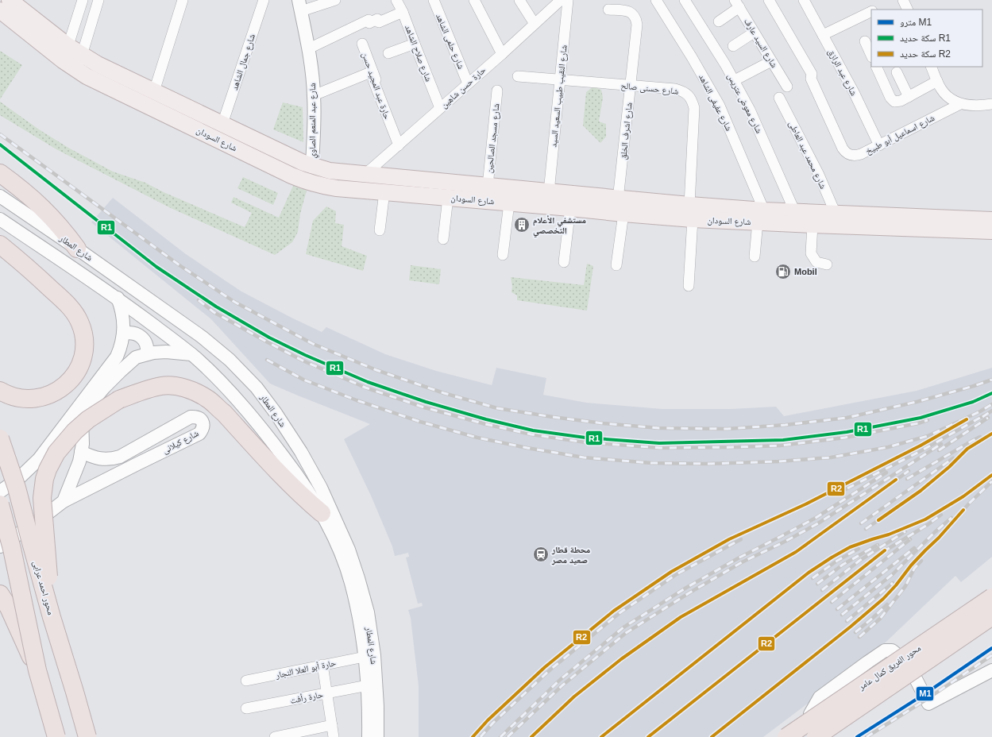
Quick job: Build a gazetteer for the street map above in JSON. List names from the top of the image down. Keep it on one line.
{"streets":{"highway":["محور احمد عرابى","محور الفريق كمال عامر"],"main road":["شارع السودان"],"street":["شارع حلمى الشاهد","شارع السيد عارف","شارع صلاح الشاهد","شارع جمال الشاهد","شارع عبد الرازق","حارة عبد المجيد حسن","حارة حسن شاهين","شارع حسنى صالح","شارع النقيب طبيب السعيد السيد","شارع عفيفى الشاهد","شارع معوض عتريس","شارع عبد المنعم الصاوي","شارع اشرف الخلق","شارع اسماعيل أبو طبيخ","شارع مسجد الصالحين","شارع محمد عبد العاطى","شارع المطار","شارع كيلانى","حارة أبو العلا النجار","حارة رأفت"]},"crossings":[["شارع حلمى الشاهد","حارة حسن شاهين"],["شارع صلاح الشاهد","حارة حسن شاهين"],["شارع جمال الشاهد","شارع السودان"],["شارع عبد الرازق","شارع اسماعيل أبو طبيخ"],["حارة عبد المجيد حسن","حارة حسن شاهين"],["حارة حسن شاهين","شارع السودان"],["شارع حسنى صالح","شارع النقيب طبيب السعيد السيد"],["شارع حسنى صالح","شارع اشرف الخلق"],["شارع حسنى صالح","شارع السودان"],["شارع النقيب طبيب السعيد السيد","شارع السودان"],["شارع عفيفى الشاهد","شارع السودان"],["شارع معوض عتريس","شارع السودان"],["شارع عبد المنعم الصاوي","شارع السودان"],["شارع اشرف الخلق","شارع السودان"],["شارع مسجد الصالحين","شارع السودان"],["شارع السودان","شارع محمد عبد العاطى"],["شارع المطار","حارة أبو العلا النجار"],["شارع المطار","حارة رأفت"]],"places":{"building":["مستشفي الأعلام التخصصي"],"fuel station":["Mobil"],"station":["محطة قطار صعيد مصر"]},"lines":["rail line R1","rail line R2","metro line M1"],"legend":["مترو M1","سكة حديد R1","سكة حديد R2"]}
